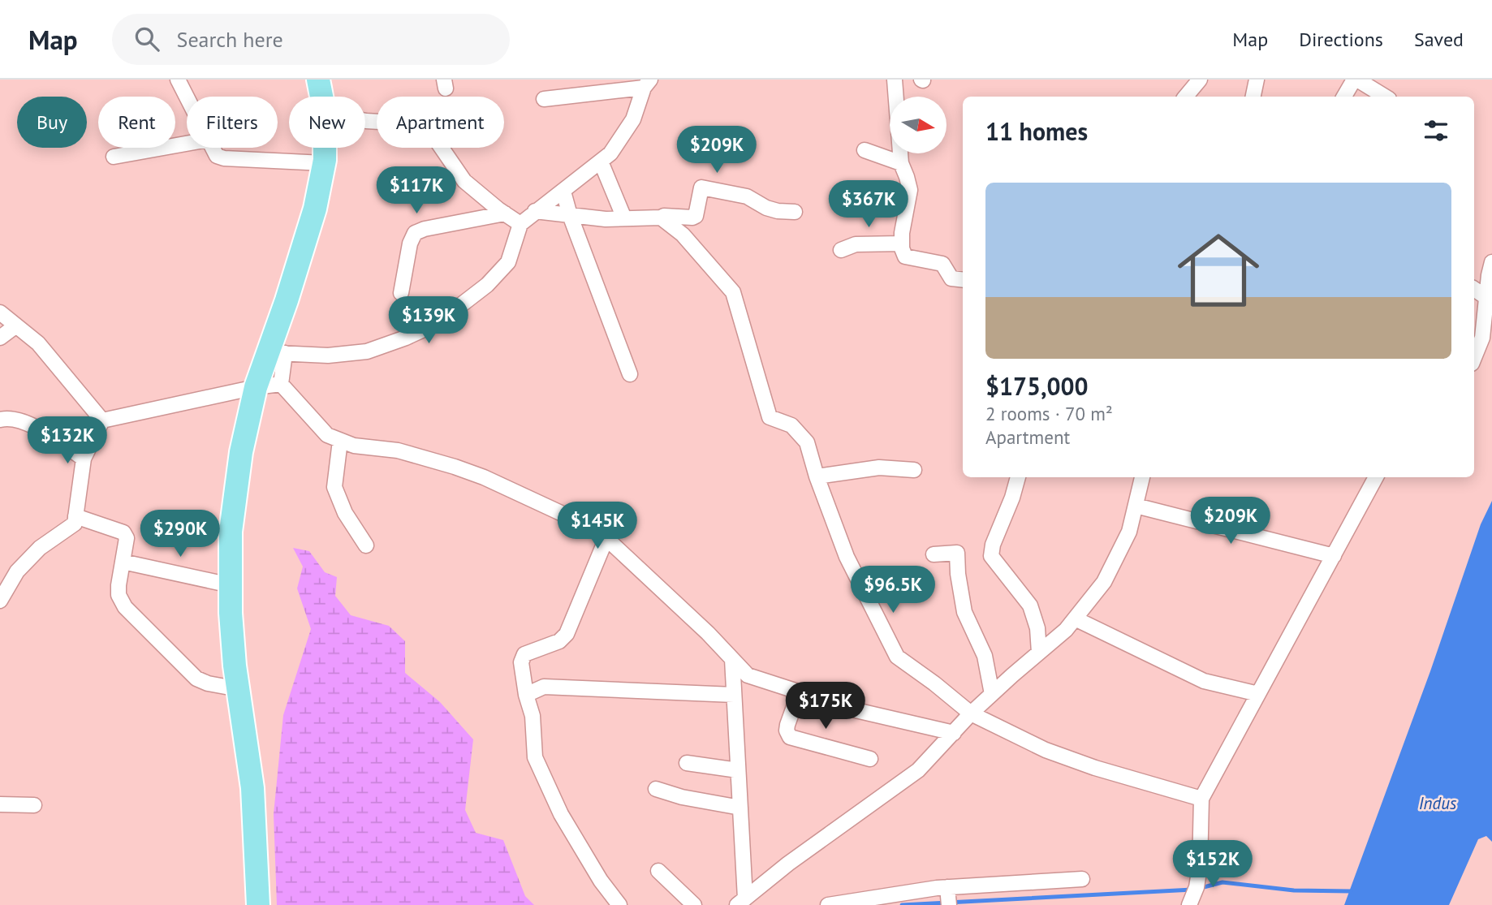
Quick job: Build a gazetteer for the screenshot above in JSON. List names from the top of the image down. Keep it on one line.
{"water":["Indus"],"north":"right","page":{"header":"Map","search":"Search here","nav":["Map","Directions","Saved"],"chip":["Buy","Rent","Filters","New","Apartment"],"heading":"11 homes","price":["$209K","$117K","$367K","$139K","$132K","$209K","$145K","$290K","$96.5K","$175K","$152K"],"list":[{"name":"$175,000","note":"2 rooms · 70 m² · Apartment"}]}}
